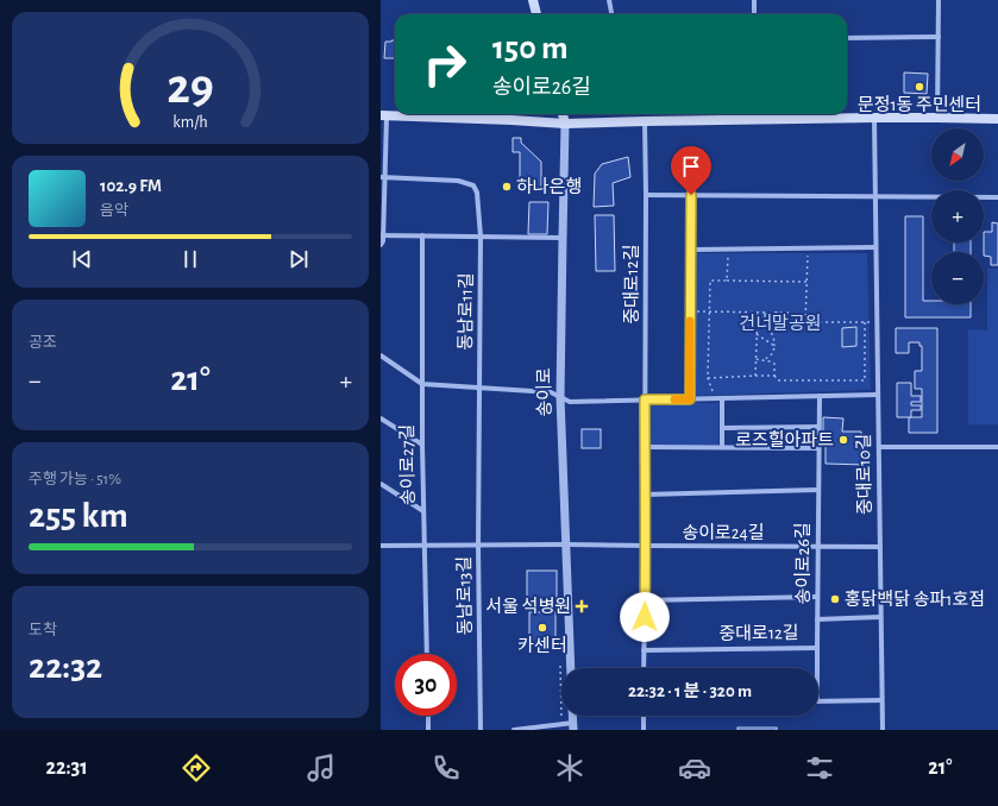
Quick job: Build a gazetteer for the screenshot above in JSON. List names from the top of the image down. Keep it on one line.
{"streets":{"main road":["송이로"],"street":["중대로12길","동남로11길","송이로27길","중대로10길","송이로24길","송이로26길","동남로13길"]},"crossings":[["중대로12길","송이로24길"],["중대로12길","송이로26길"],["송이로","송이로24길"],["송이로","동남로13길"],["송이로27길","동남로13길"],["중대로10길","송이로24길"],["송이로24길","송이로26길"],["송이로24길","동남로13길"]],"parks":["건너말공원"],"places":{"other":["문정1동 주민센터","하나은행","로즈힐아파트","홍닭백닭 송파1호점","카센터"],"health":["서울 석병원"]},"north":"bottom left","page":{"turn":["150 m","송이로26길"],"map_buttons":["+","−"],"song":["102.9 FM","음악"],"tile":["공조",["주행 가능 · 51%","255 km"],["도착","22:32"]],"heat":["−","21°","+"],"limit":"30","trip":"22:32 · 1 분 · 320 m","tabs":["22:31","21°"],"gauge":["29","km/h"]}}
